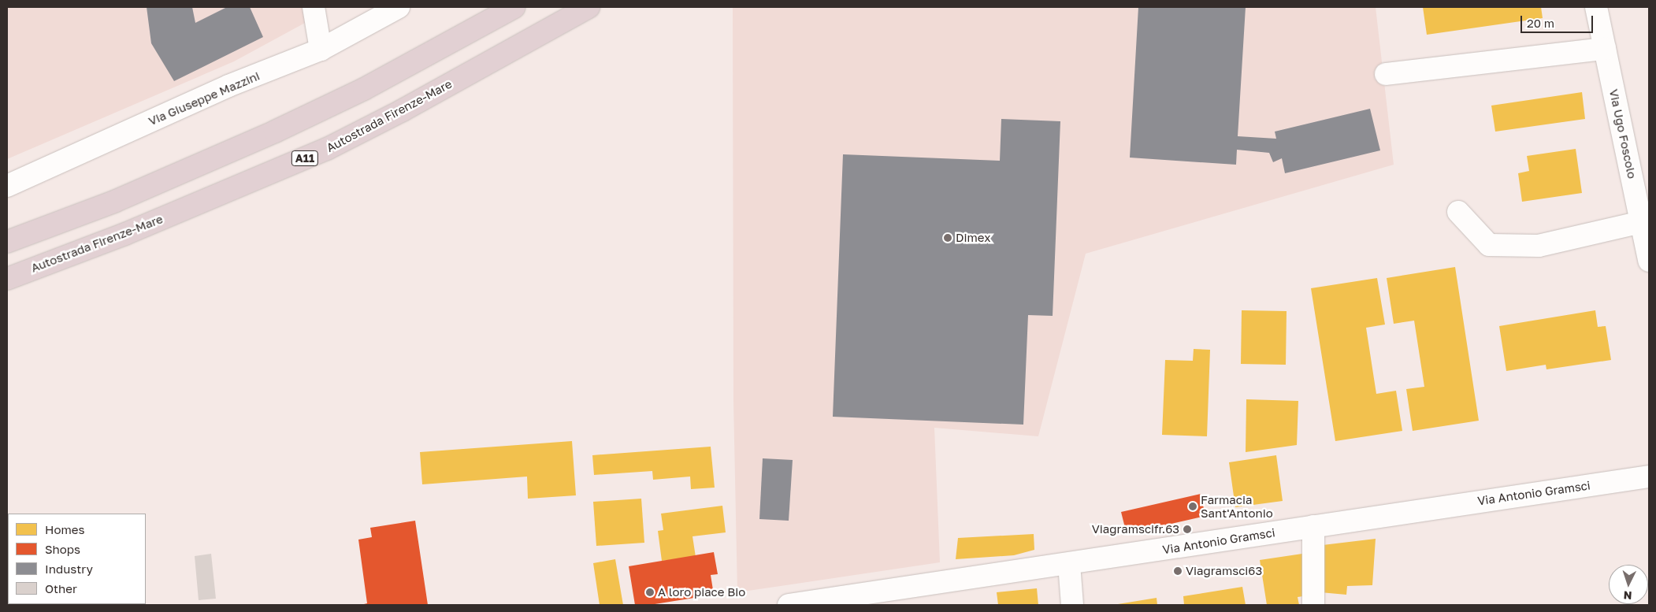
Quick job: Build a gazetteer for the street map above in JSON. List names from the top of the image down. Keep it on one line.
{"streets":{"highway":["Autostrada Firenze-Mare","A11"],"street":["Via Giuseppe Mazzini","Via Ugo Foscolo","Via Antonio Gramsci"]},"places":["Dimex","Farmacia Sant'Antonio","Viagramscifr.63","Viagramsci63","A loro piace Bio"],"legend":["Homes","Shops","Industry","Other"],"scale_bar":"20 m","north":"bottom"}
